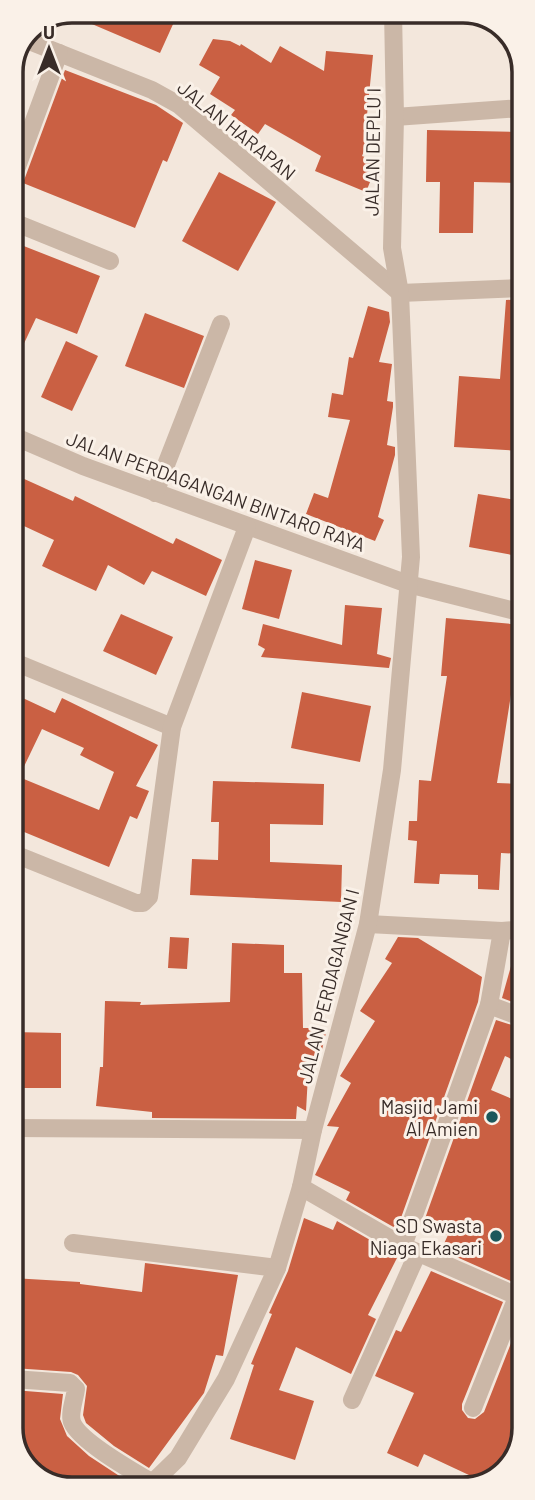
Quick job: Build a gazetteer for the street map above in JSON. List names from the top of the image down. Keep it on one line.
{"streets":{"street":["JALAN HARAPAN","JALAN DEPLU I","JALAN PERDAGANGAN BINTARO RAYA","JALAN PERDAGANGAN I"]},"crossings":[["JALAN HARAPAN","JALAN DEPLU I"],["JALAN PERDAGANGAN BINTARO RAYA","JALAN PERDAGANGAN I"]],"places":["Masjid Jami Al Amien","SD Swasta Niaga Ekasari"],"north":"top"}
